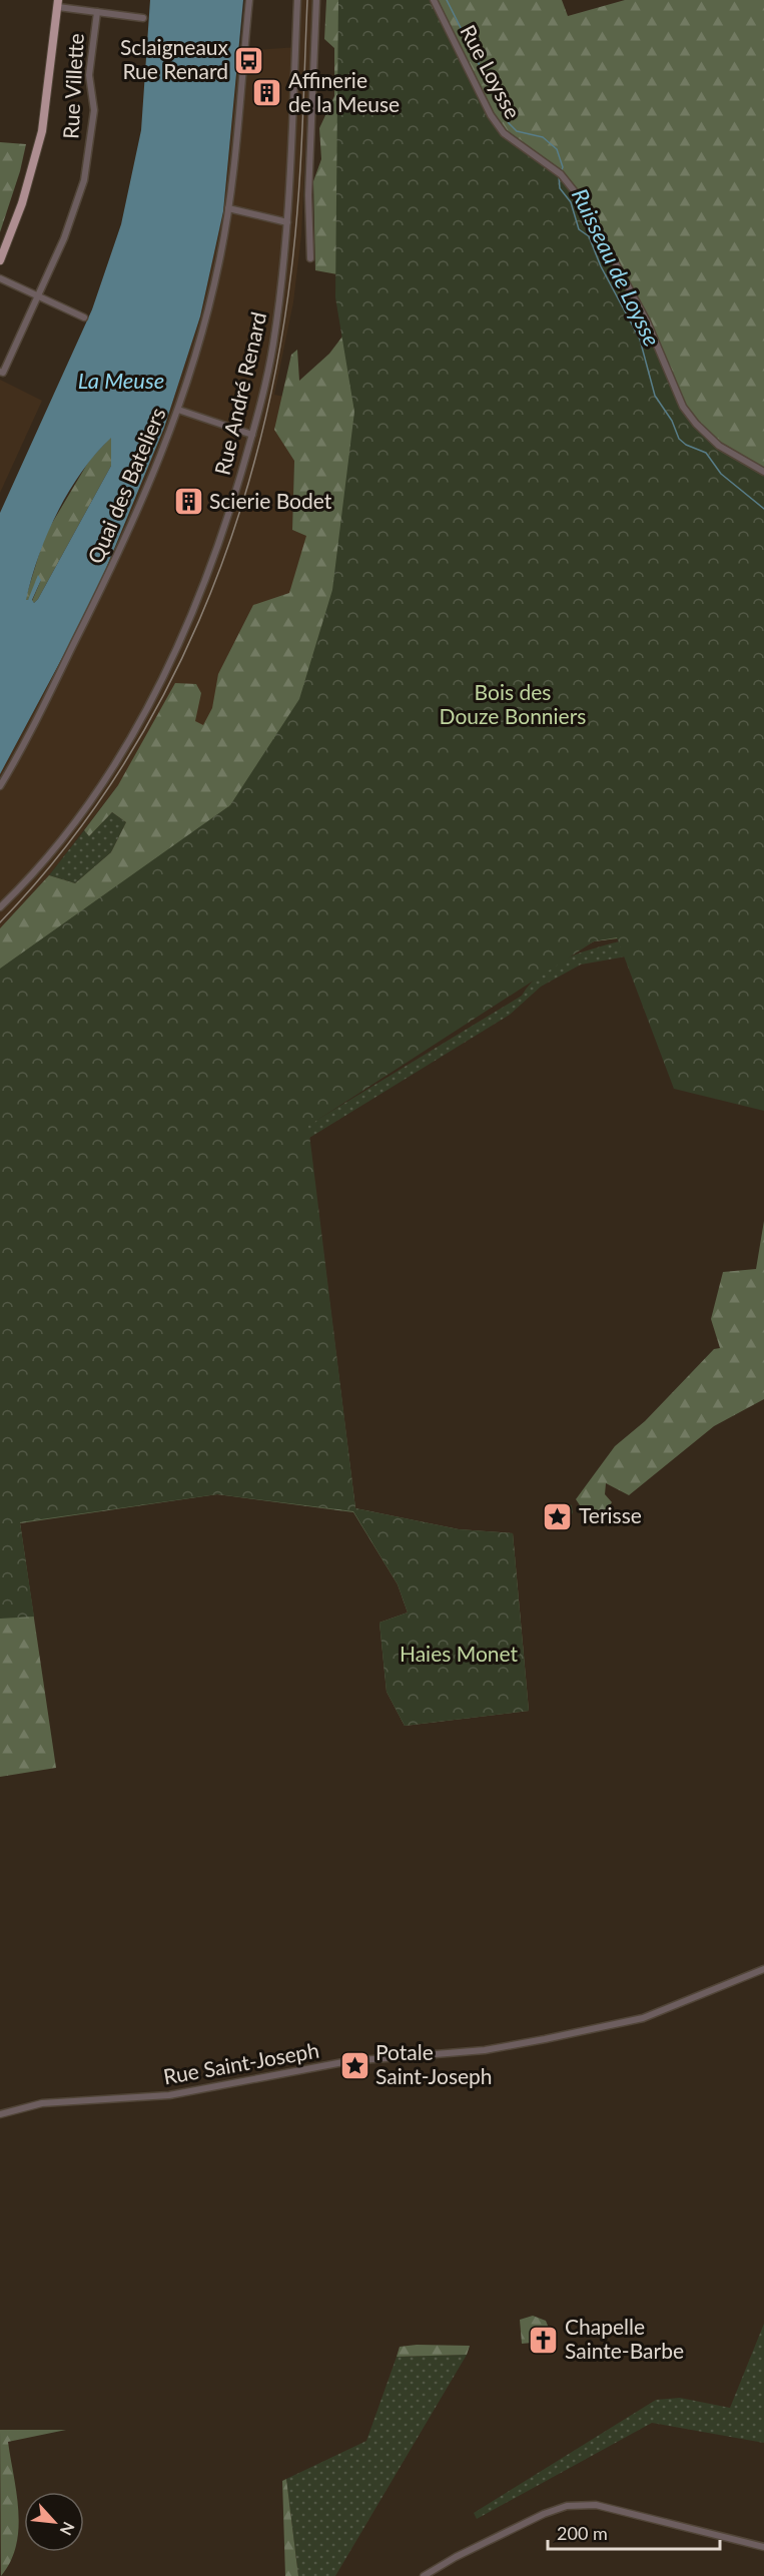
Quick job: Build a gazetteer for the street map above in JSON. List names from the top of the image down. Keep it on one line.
{"streets":{"main road":["Rue Villette"],"street":["Rue Loysse","Rue André Renard","Quai des Bateliers","Rue Saint-Joseph"]},"water":["Ruisseau de Loysse","La Meuse"],"parks":["Bois des Douze Bonniers","Haies Monet"],"places":{"bus stop":["Sclaigneaux Rue Renard"],"building":["Affinerie de la Meuse","Scierie Bodet"],"place":["Terisse","Potale Saint-Joseph"],"church":["Chapelle Sainte-Barbe"]},"scale_bar":"200 m","north":"bottom right"}
